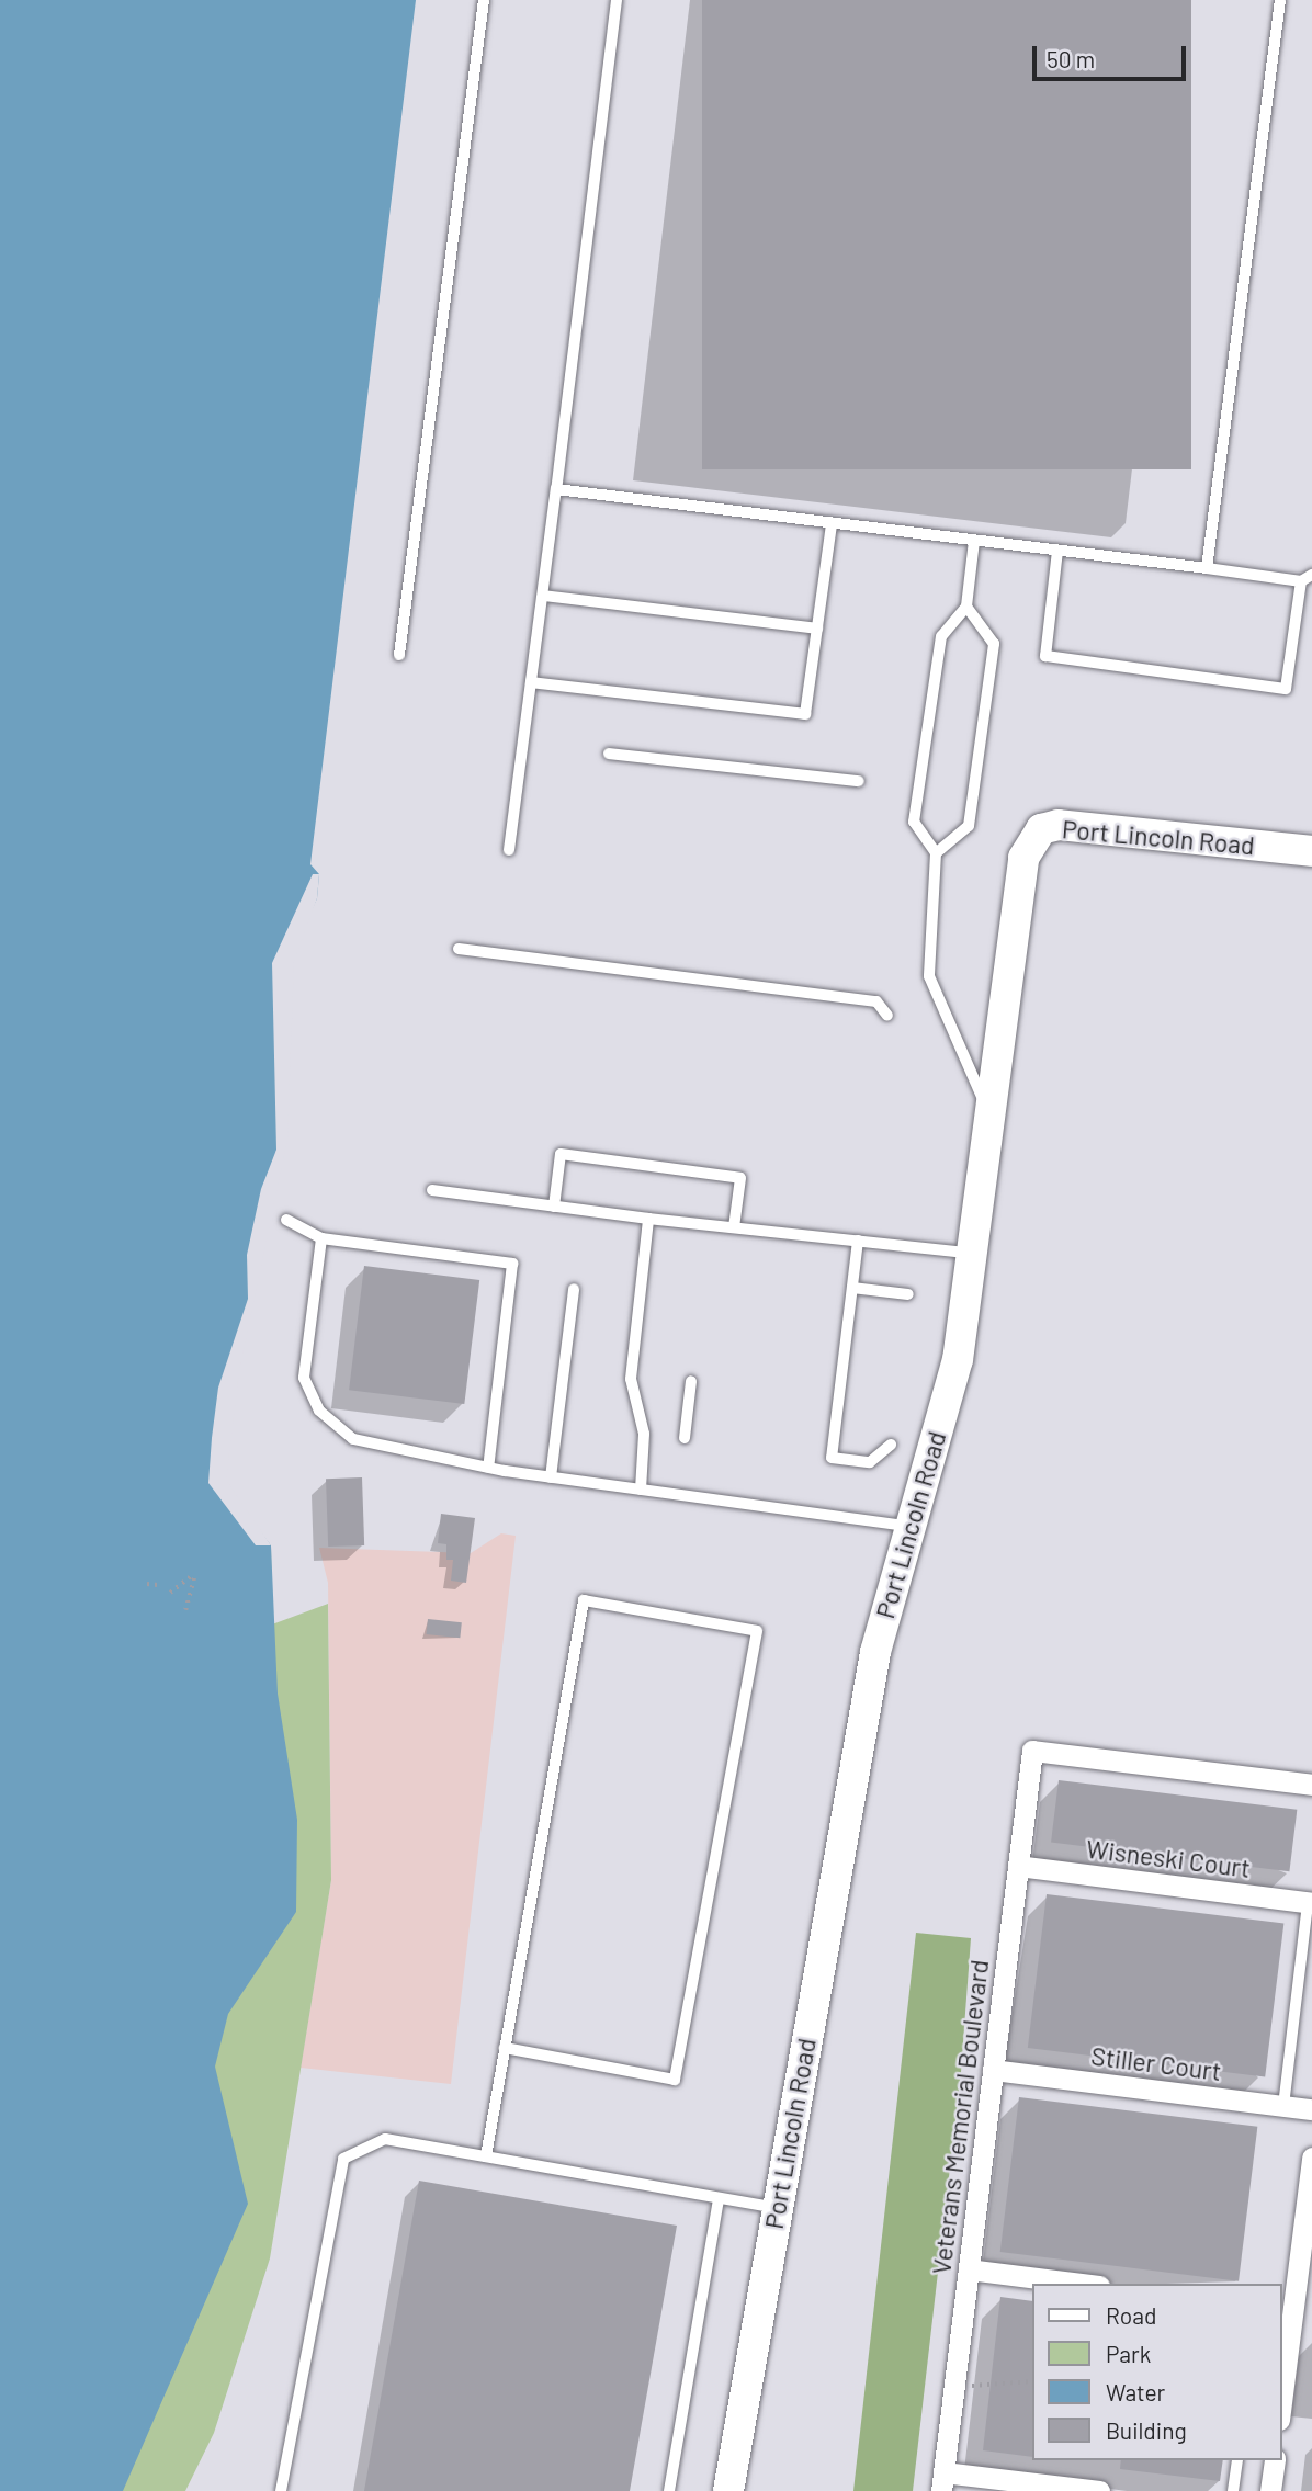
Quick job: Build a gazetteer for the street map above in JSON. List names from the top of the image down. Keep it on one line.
{"streets":{"street":["Port Lincoln Road","Wisneski Court","Stiller Court","Veterans Memorial Boulevard"]},"crossings":[["Wisneski Court","Veterans Memorial Boulevard"],["Stiller Court","Veterans Memorial Boulevard"]],"legend":["Road","Park","Water","Building"],"scale_bar":"50 m"}
